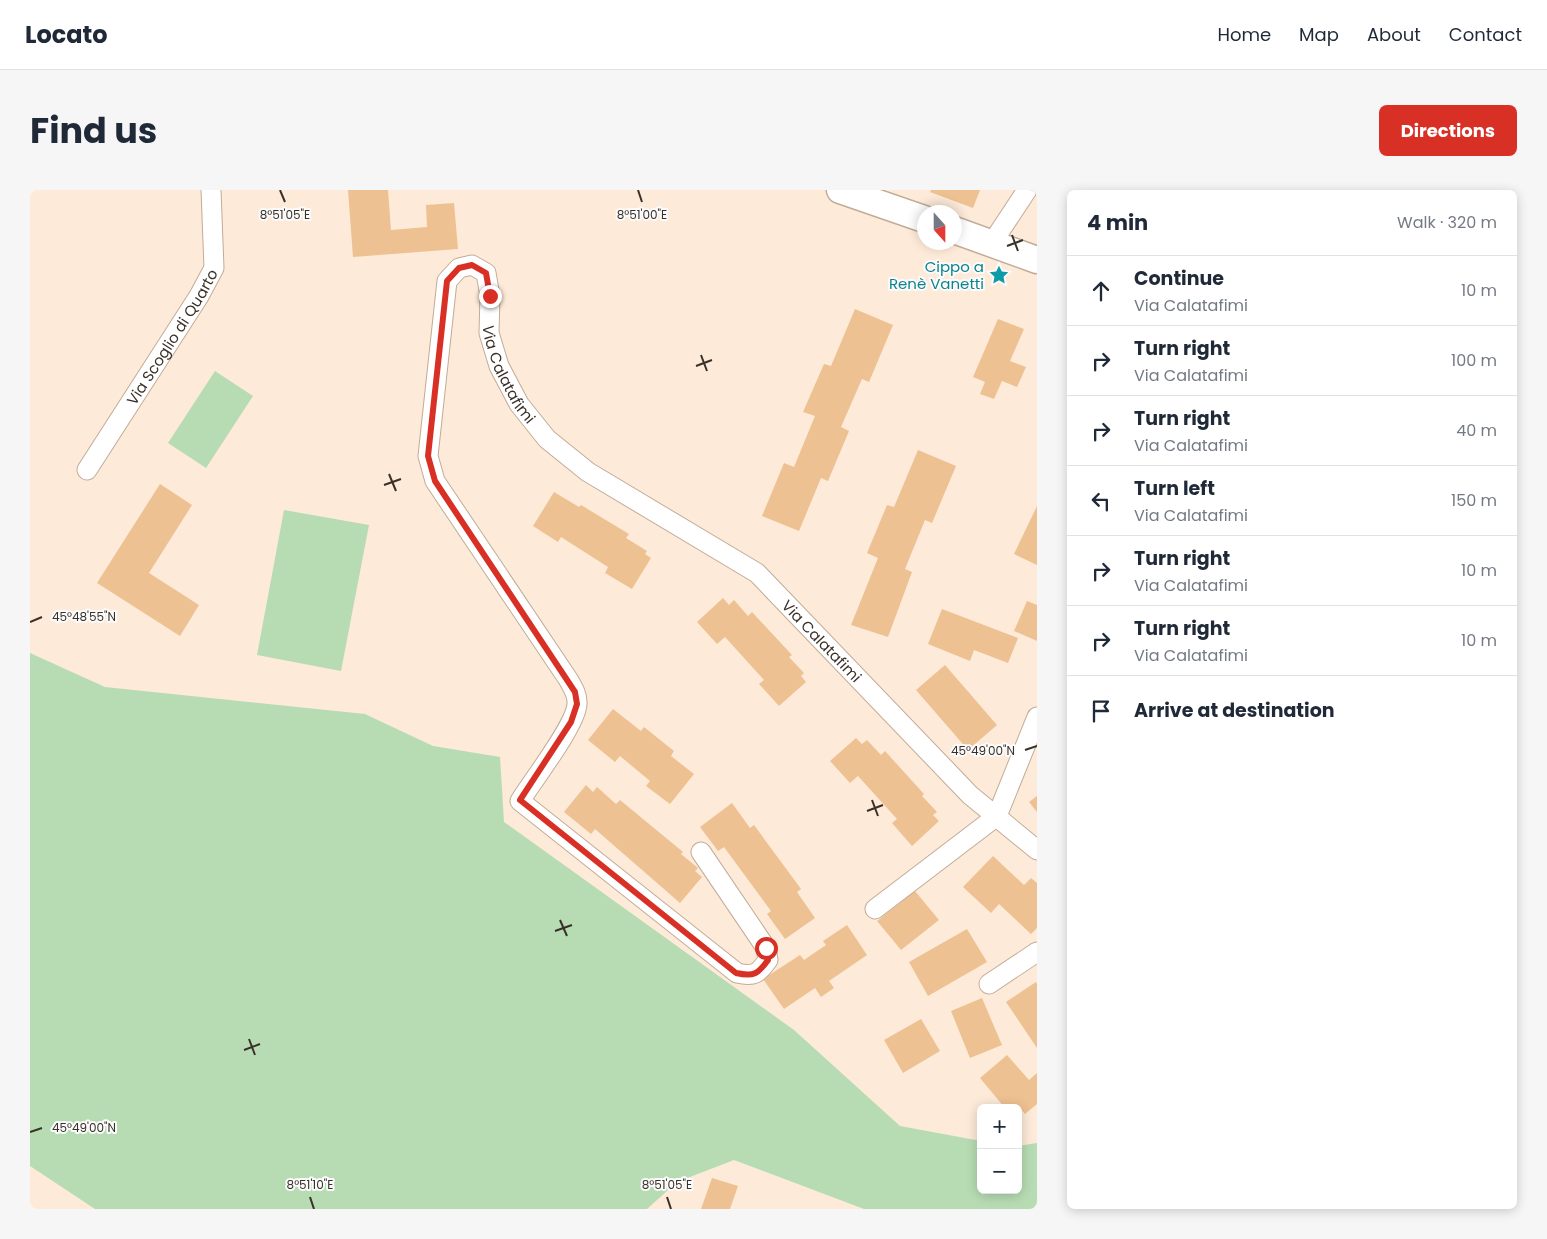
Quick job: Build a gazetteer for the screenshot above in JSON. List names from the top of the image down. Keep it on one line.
{"streets":{"street":["Via Scoglio di Quarto","Via Calatafimi"]},"places":{"place":["Cippo a Renè Vanetti"]},"north":"bottom","page":{"header":"Locato","nav":["Home","Map","About","Contact"],"title":"Find us","buttons":"Directions","heading":["4 min","Walk · 320 m"],"list":[["Continue","Via Calatafimi","10 m"],["Turn right","Via Calatafimi","100 m"],["Turn right","Via Calatafimi","40 m"],["Turn left","Via Calatafimi","150 m"],["Turn right","Via Calatafimi","10 m"],["Turn right","Via Calatafimi","10 m"],"Arrive at destination"],"map_buttons":["+","−"]},"coordinates":["8°51'05\"E","8°51'00\"E","45°48'55\"N","45°49'00\"N","8°51'10\"E"]}
